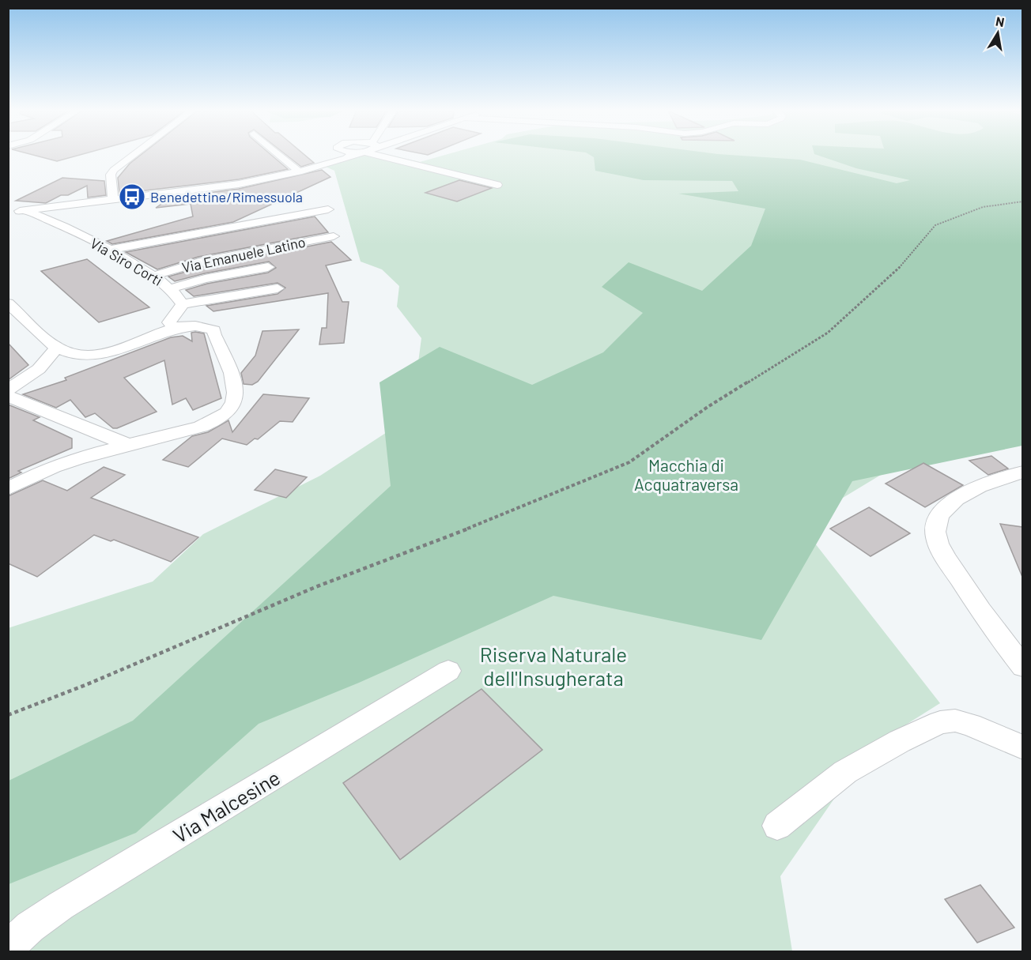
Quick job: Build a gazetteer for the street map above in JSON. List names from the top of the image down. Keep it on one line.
{"streets":{"street":["Via Emanuele Latino","Via Siro Corti","Via Malcesine"]},"crossings":[["Via Emanuele Latino","Via Siro Corti"]],"parks":["Macchia di Acquatraversa","Riserva Naturale dell'Insugherata"],"places":{"bus stop":["Benedettine/Rimessuola"]},"north":"top"}
